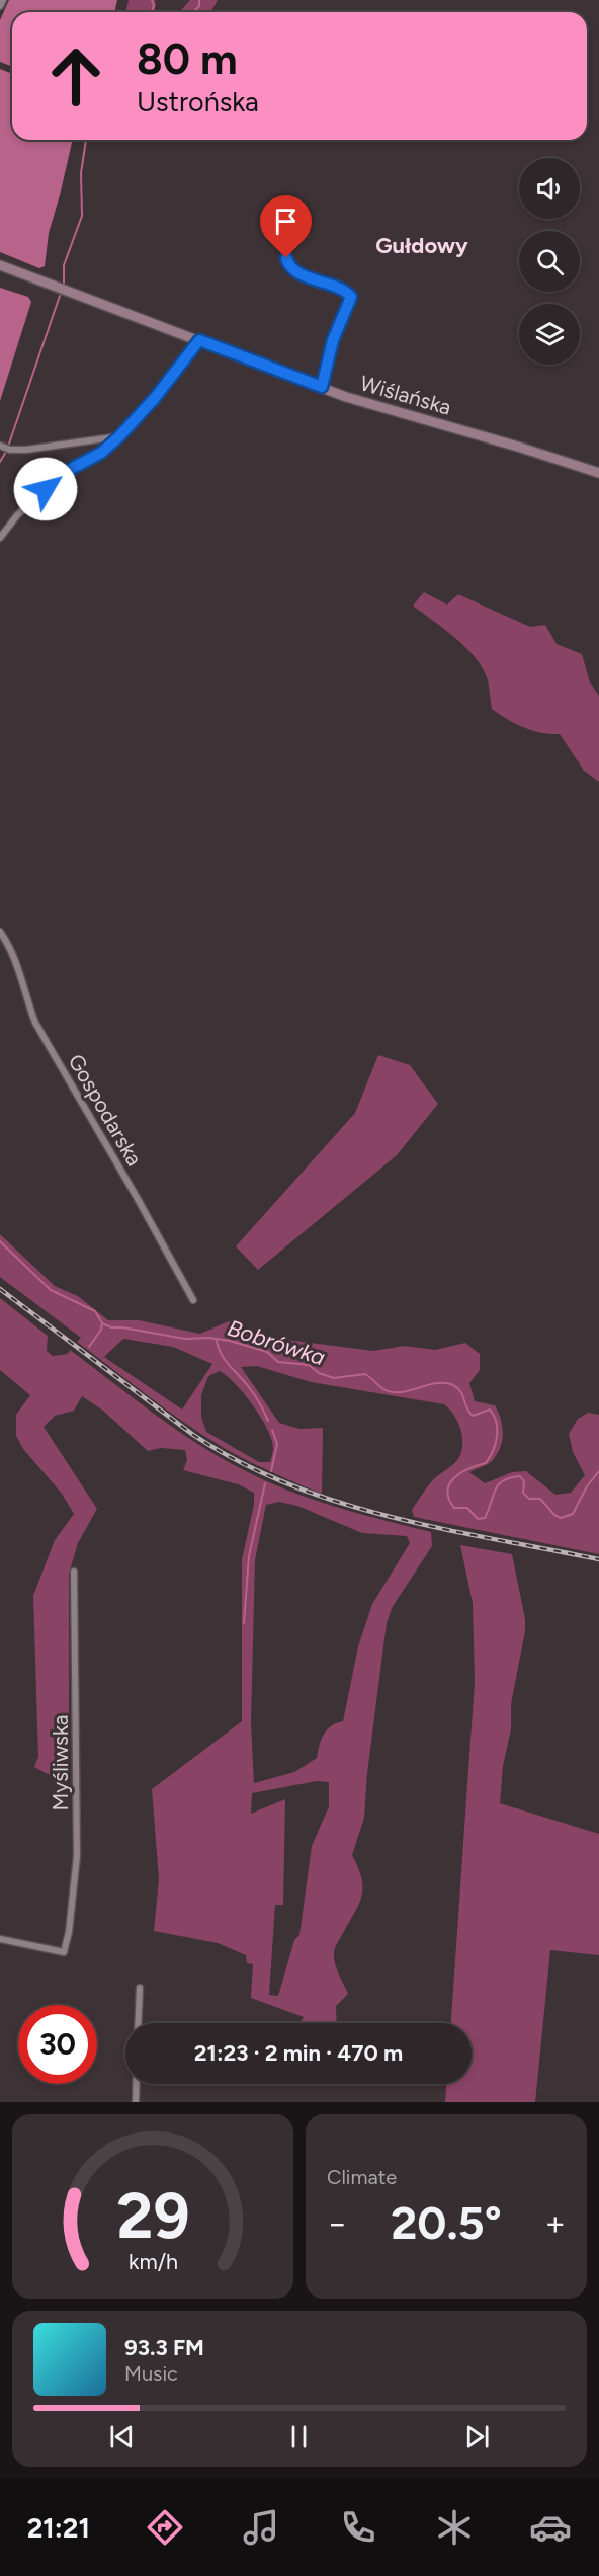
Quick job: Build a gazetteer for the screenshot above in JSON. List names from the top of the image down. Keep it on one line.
{"streets":{"street":["Wiślańska","Gospodarska","Myśliwska"]},"districts":["Gułdowy"],"water":["Bobrówka"],"page":{"turn":["80 m","Ustrońska"],"limit":"30","trip":"21:23 · 2 min · 470 m","tile":"Climate","heat":["−","20.5°","+"],"song":["93.3 FM","Music"],"tabs":"21:21","gauge":["29","km/h"]}}
